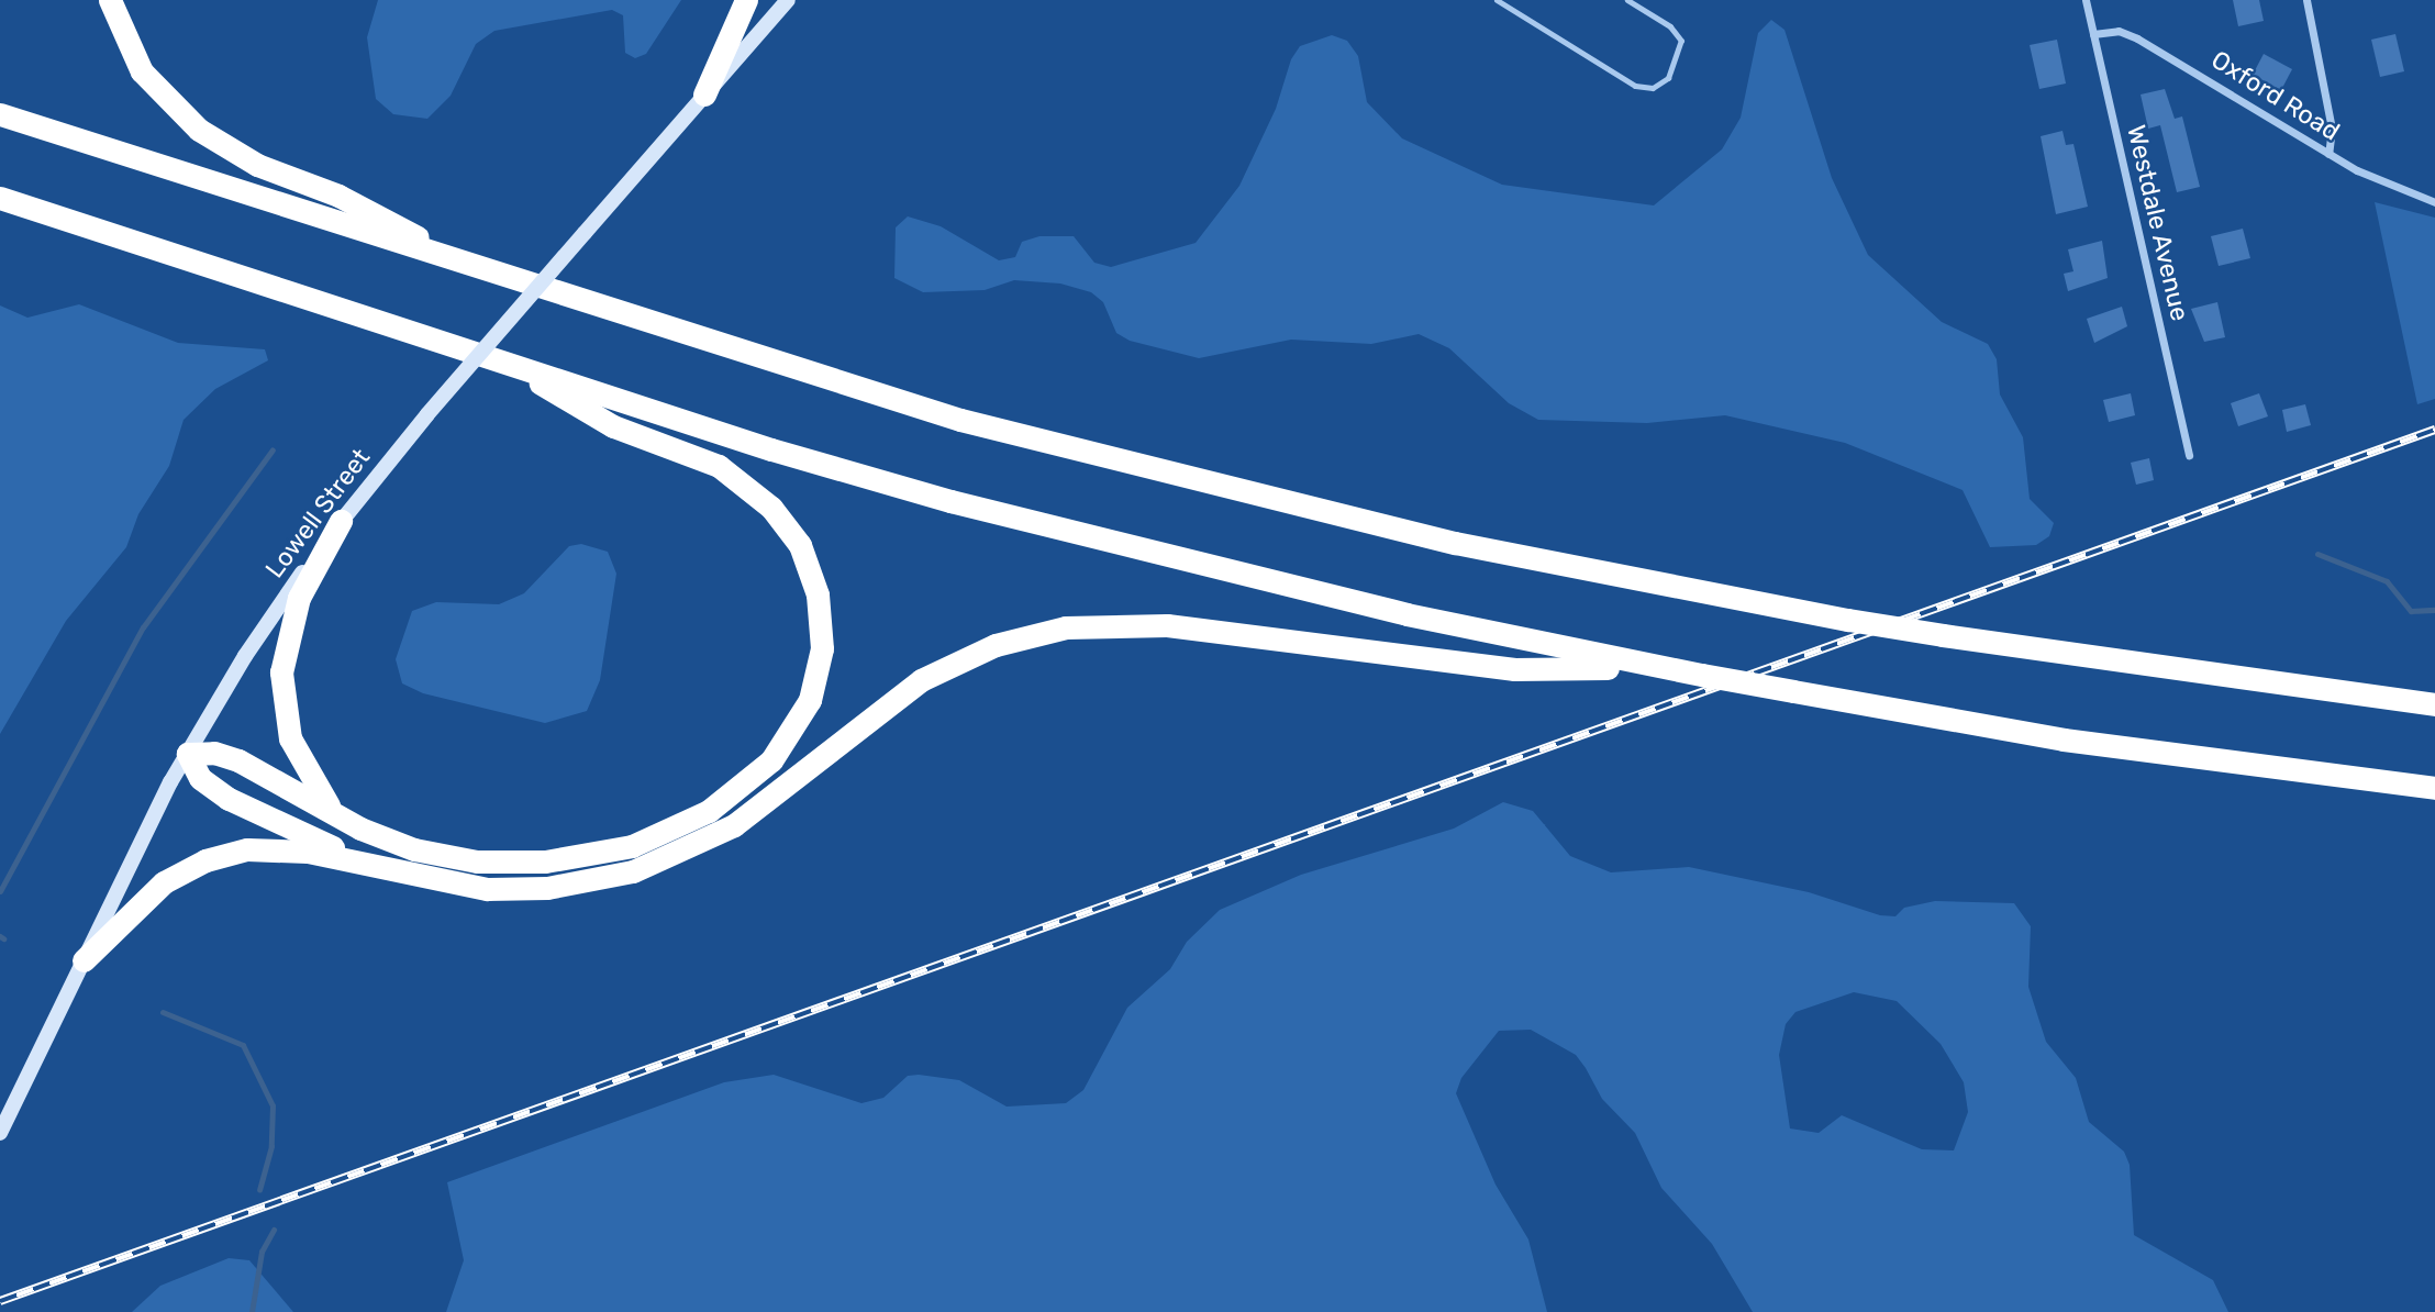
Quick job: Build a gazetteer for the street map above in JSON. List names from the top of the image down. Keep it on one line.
{"streets":{"main road":["Lowell Street"],"street":["Oxford Road","Westdale Avenue"]},"crossings":[["Oxford Road","Westdale Avenue"]]}
